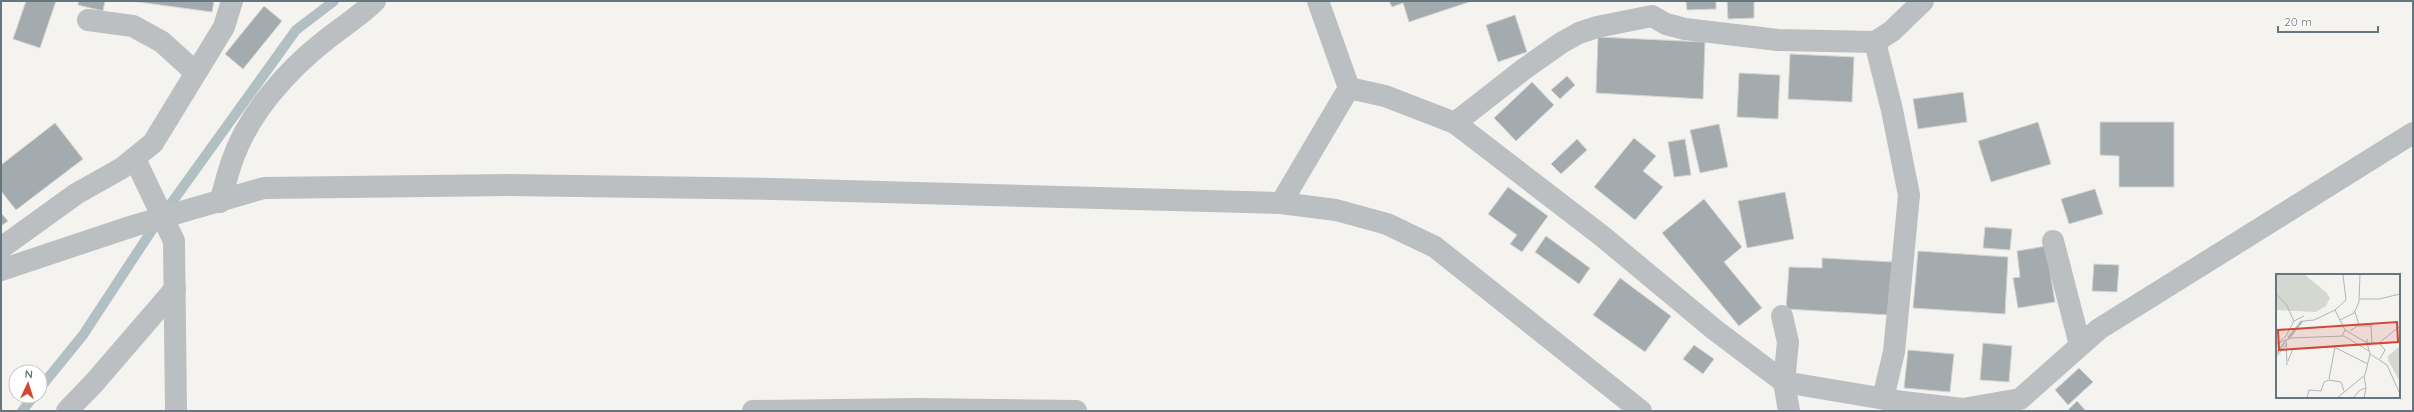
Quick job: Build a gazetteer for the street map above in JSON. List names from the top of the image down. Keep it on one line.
{"scale_bar":"20 m","north":"top"}
